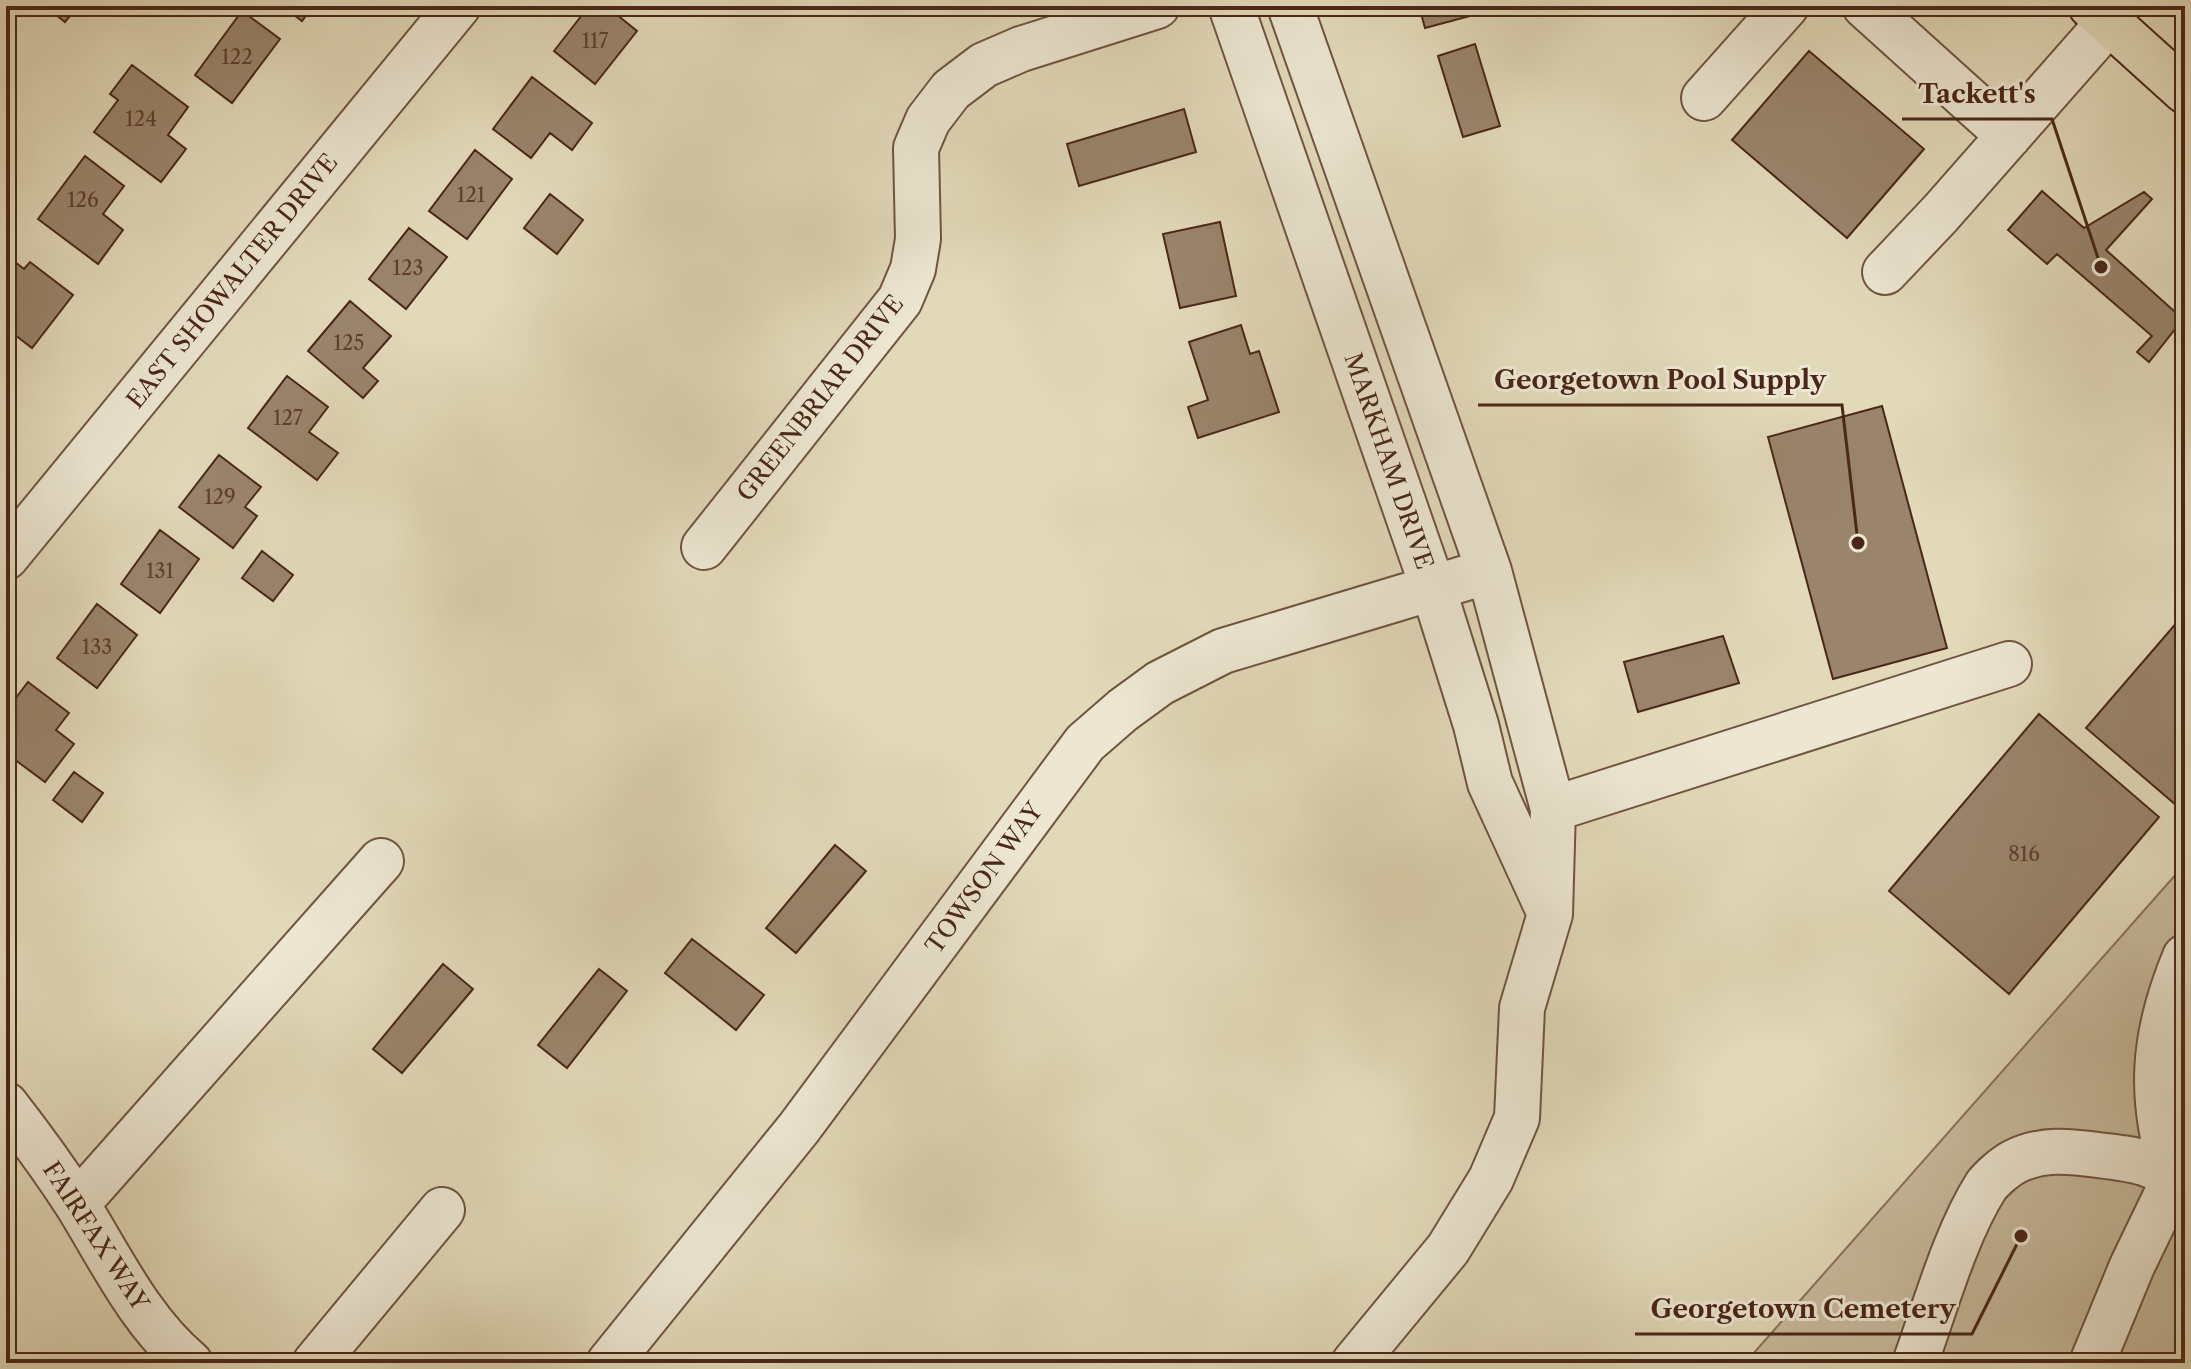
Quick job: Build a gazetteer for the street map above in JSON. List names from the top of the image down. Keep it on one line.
{"streets":{"street":["EAST SHOWALTER DRIVE","GREENBRIAR DRIVE","MARKHAM DRIVE","TOWSON WAY","FAIRFAX WAY"]},"crossings":[["MARKHAM DRIVE","TOWSON WAY"]],"places":["Tackett's","Georgetown Pool Supply","Georgetown Cemetery"],"house_numbers":["117","122","124","121","126","123","125","127","129","131","133","816"]}
